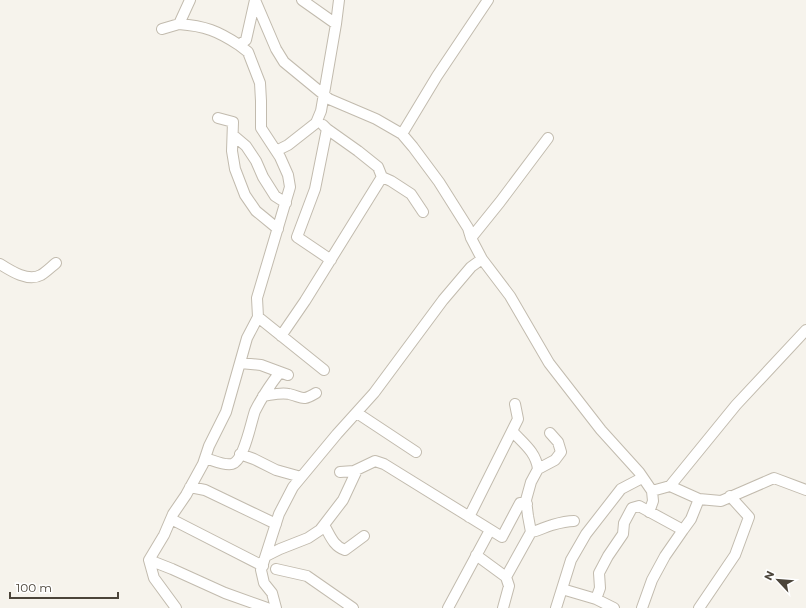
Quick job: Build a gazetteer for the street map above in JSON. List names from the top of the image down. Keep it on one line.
{"scale_bar":"100 m","north":"top left"}
